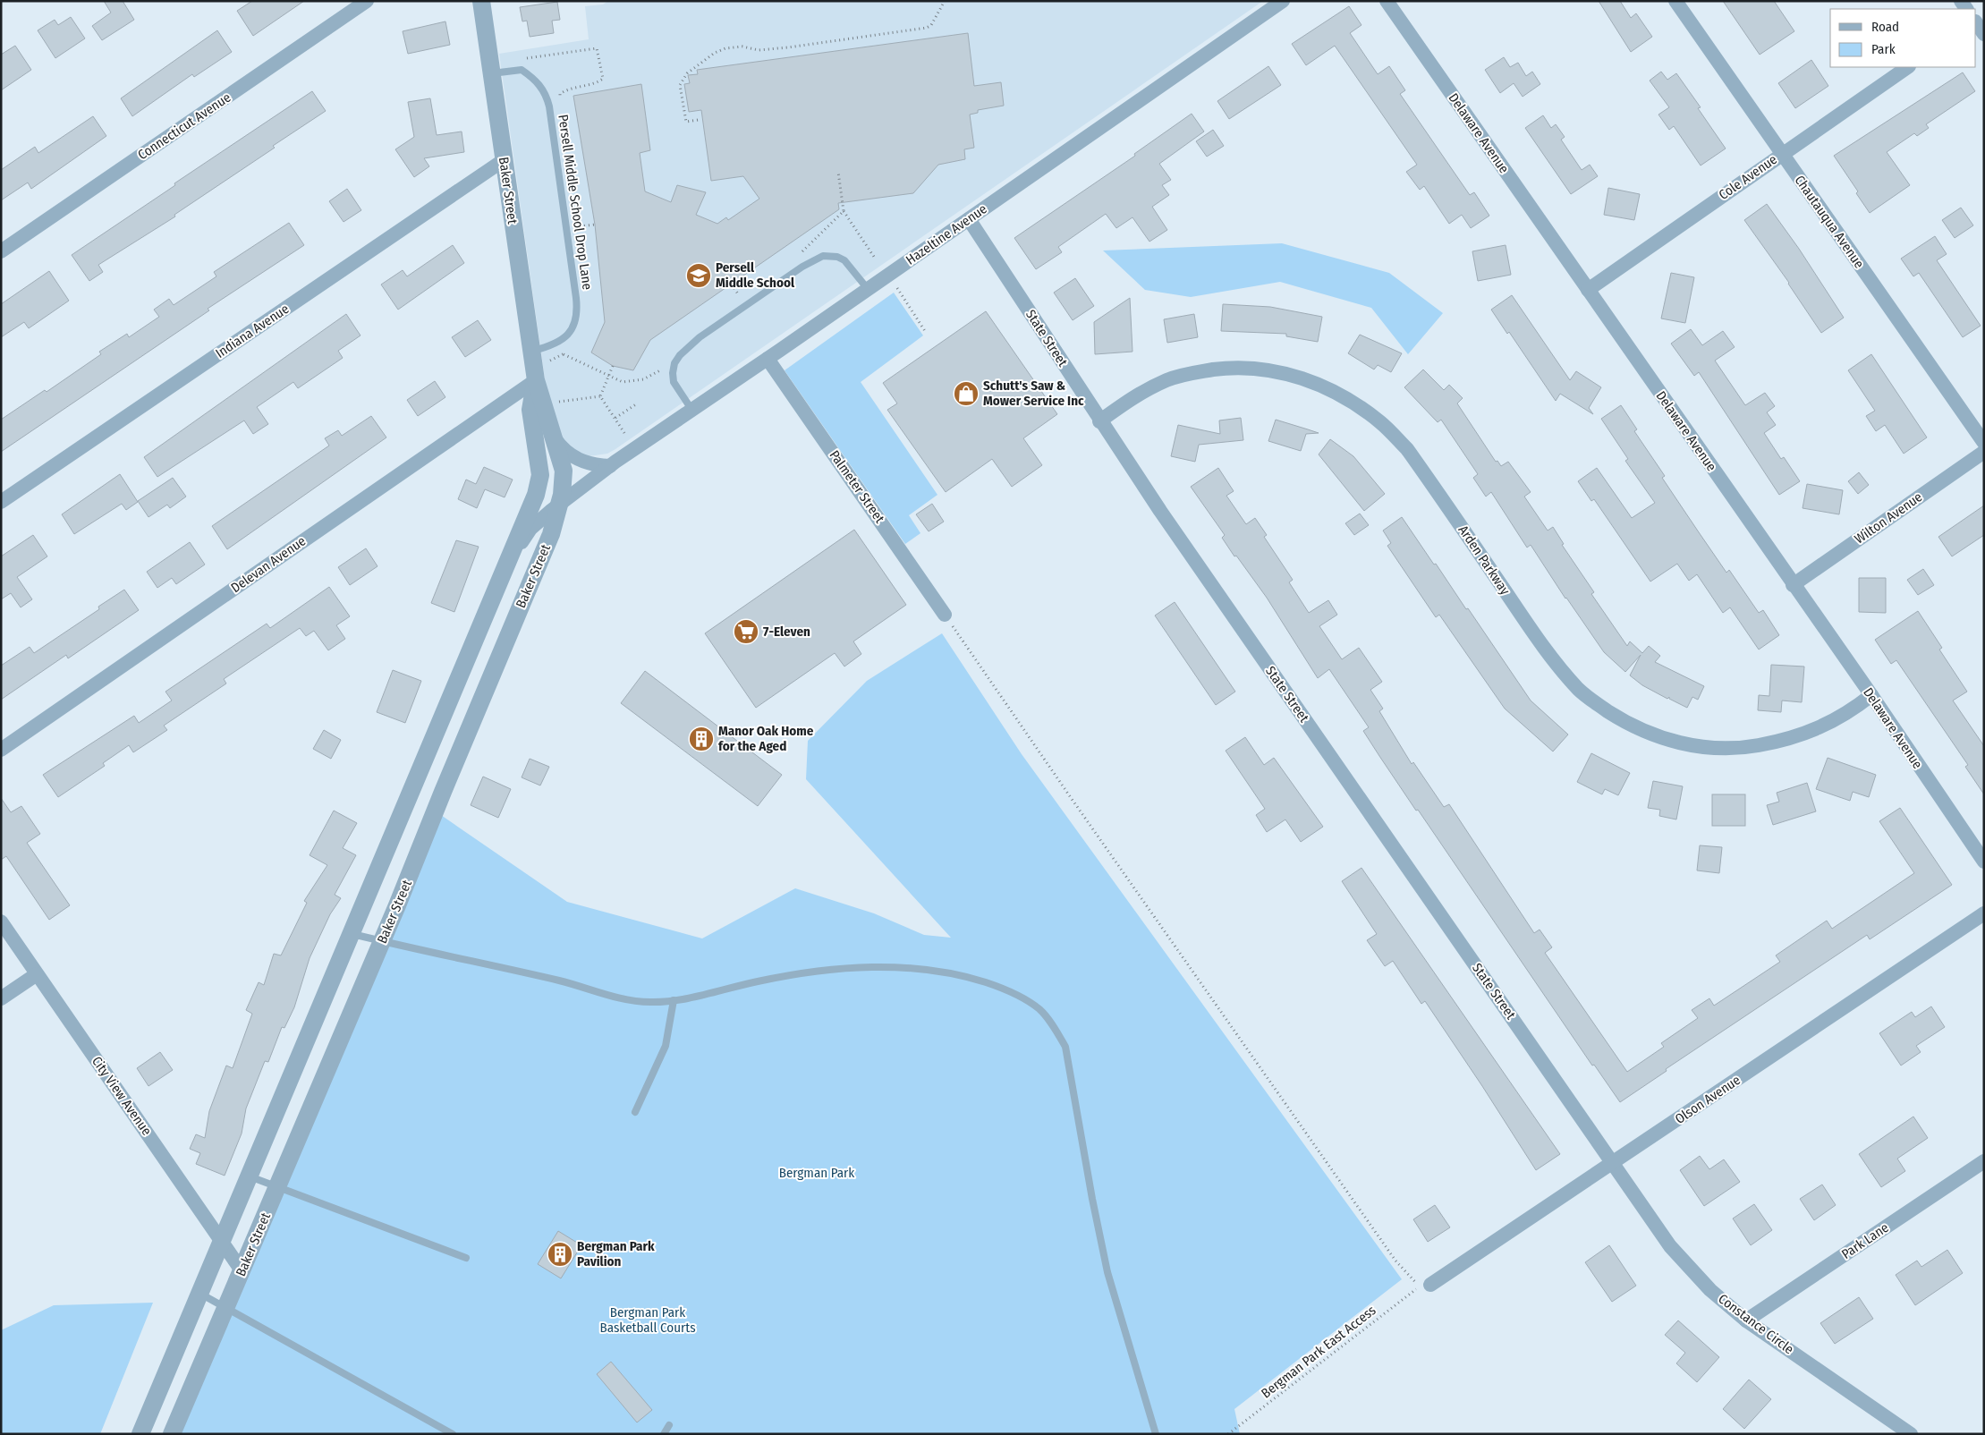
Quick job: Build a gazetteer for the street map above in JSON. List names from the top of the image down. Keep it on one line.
{"streets":{"street":["Connecticut Avenue","Delaware Avenue","Cole Avenue","Baker Street","Chautauqua Avenue","Hazeltine Avenue","Indiana Avenue","State Street","Palmeter Street","Wilton Avenue","Arden Parkway","Delevan Avenue","City View Avenue","Olson Avenue","Park Lane","Constance Circle"],"lane":["Persell Middle School Drop Lane"],"path":["Bergman Park East Access"]},"crossings":[["Delaware Avenue","Cole Avenue"],["Delaware Avenue","Wilton Avenue"],["Delaware Avenue","Arden Parkway"],["Cole Avenue","Chautauqua Avenue"],["Baker Street","Persell Middle School Drop Lane"],["Baker Street","Hazeltine Avenue"],["Baker Street","Indiana Avenue"],["Baker Street","Delevan Avenue"],["Baker Street","City View Avenue"],["Hazeltine Avenue","State Street"],["Hazeltine Avenue","Palmeter Street"],["State Street","Arden Parkway"],["State Street","Olson Avenue"],["State Street","Constance Circle"],["Olson Avenue","Constance Circle"],["Olson Avenue","Bergman Park East Access"],["Park Lane","Constance Circle"]],"parks":["Bergman Park","Bergman Park Basketball Courts"],"places":{"school or university":["Persell Middle School"],"shop":["Schutt's Saw & Mower Service Inc"],"supermarket":["7-Eleven"],"building":["Manor Oak Home for the Aged","Bergman Park Pavilion"]},"legend":["Road","Park"]}
